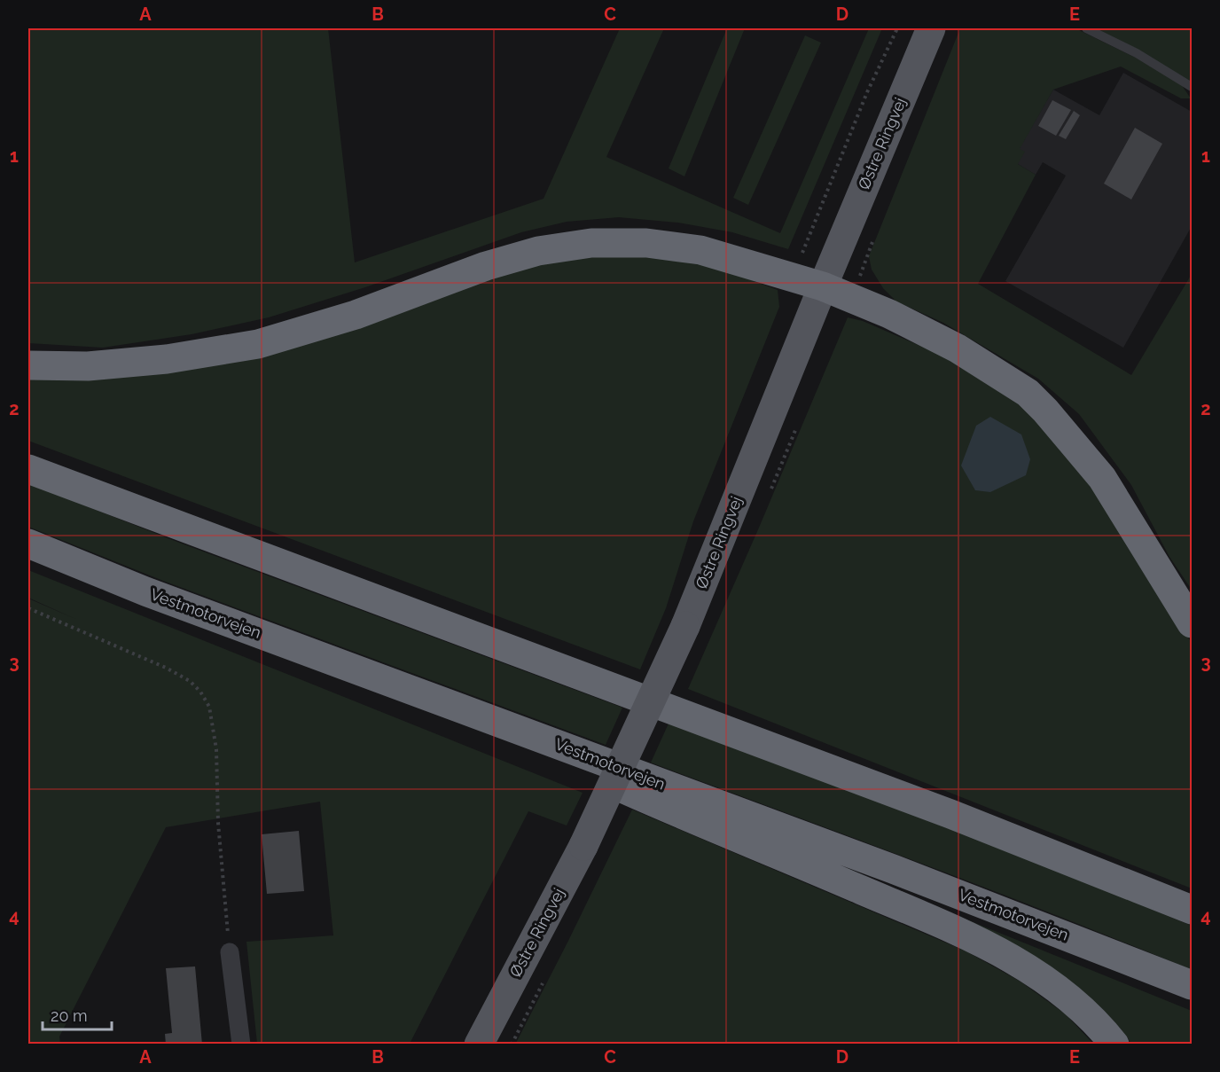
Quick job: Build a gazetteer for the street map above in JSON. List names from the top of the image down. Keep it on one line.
{"streets":{"highway":["Vestmotorvejen"],"main road":["Østre Ringvej"]},"scale_bar":"20 m","grid":{"columns":["A","B","C","D","E"],"rows":["1","2","3","4"]}}
